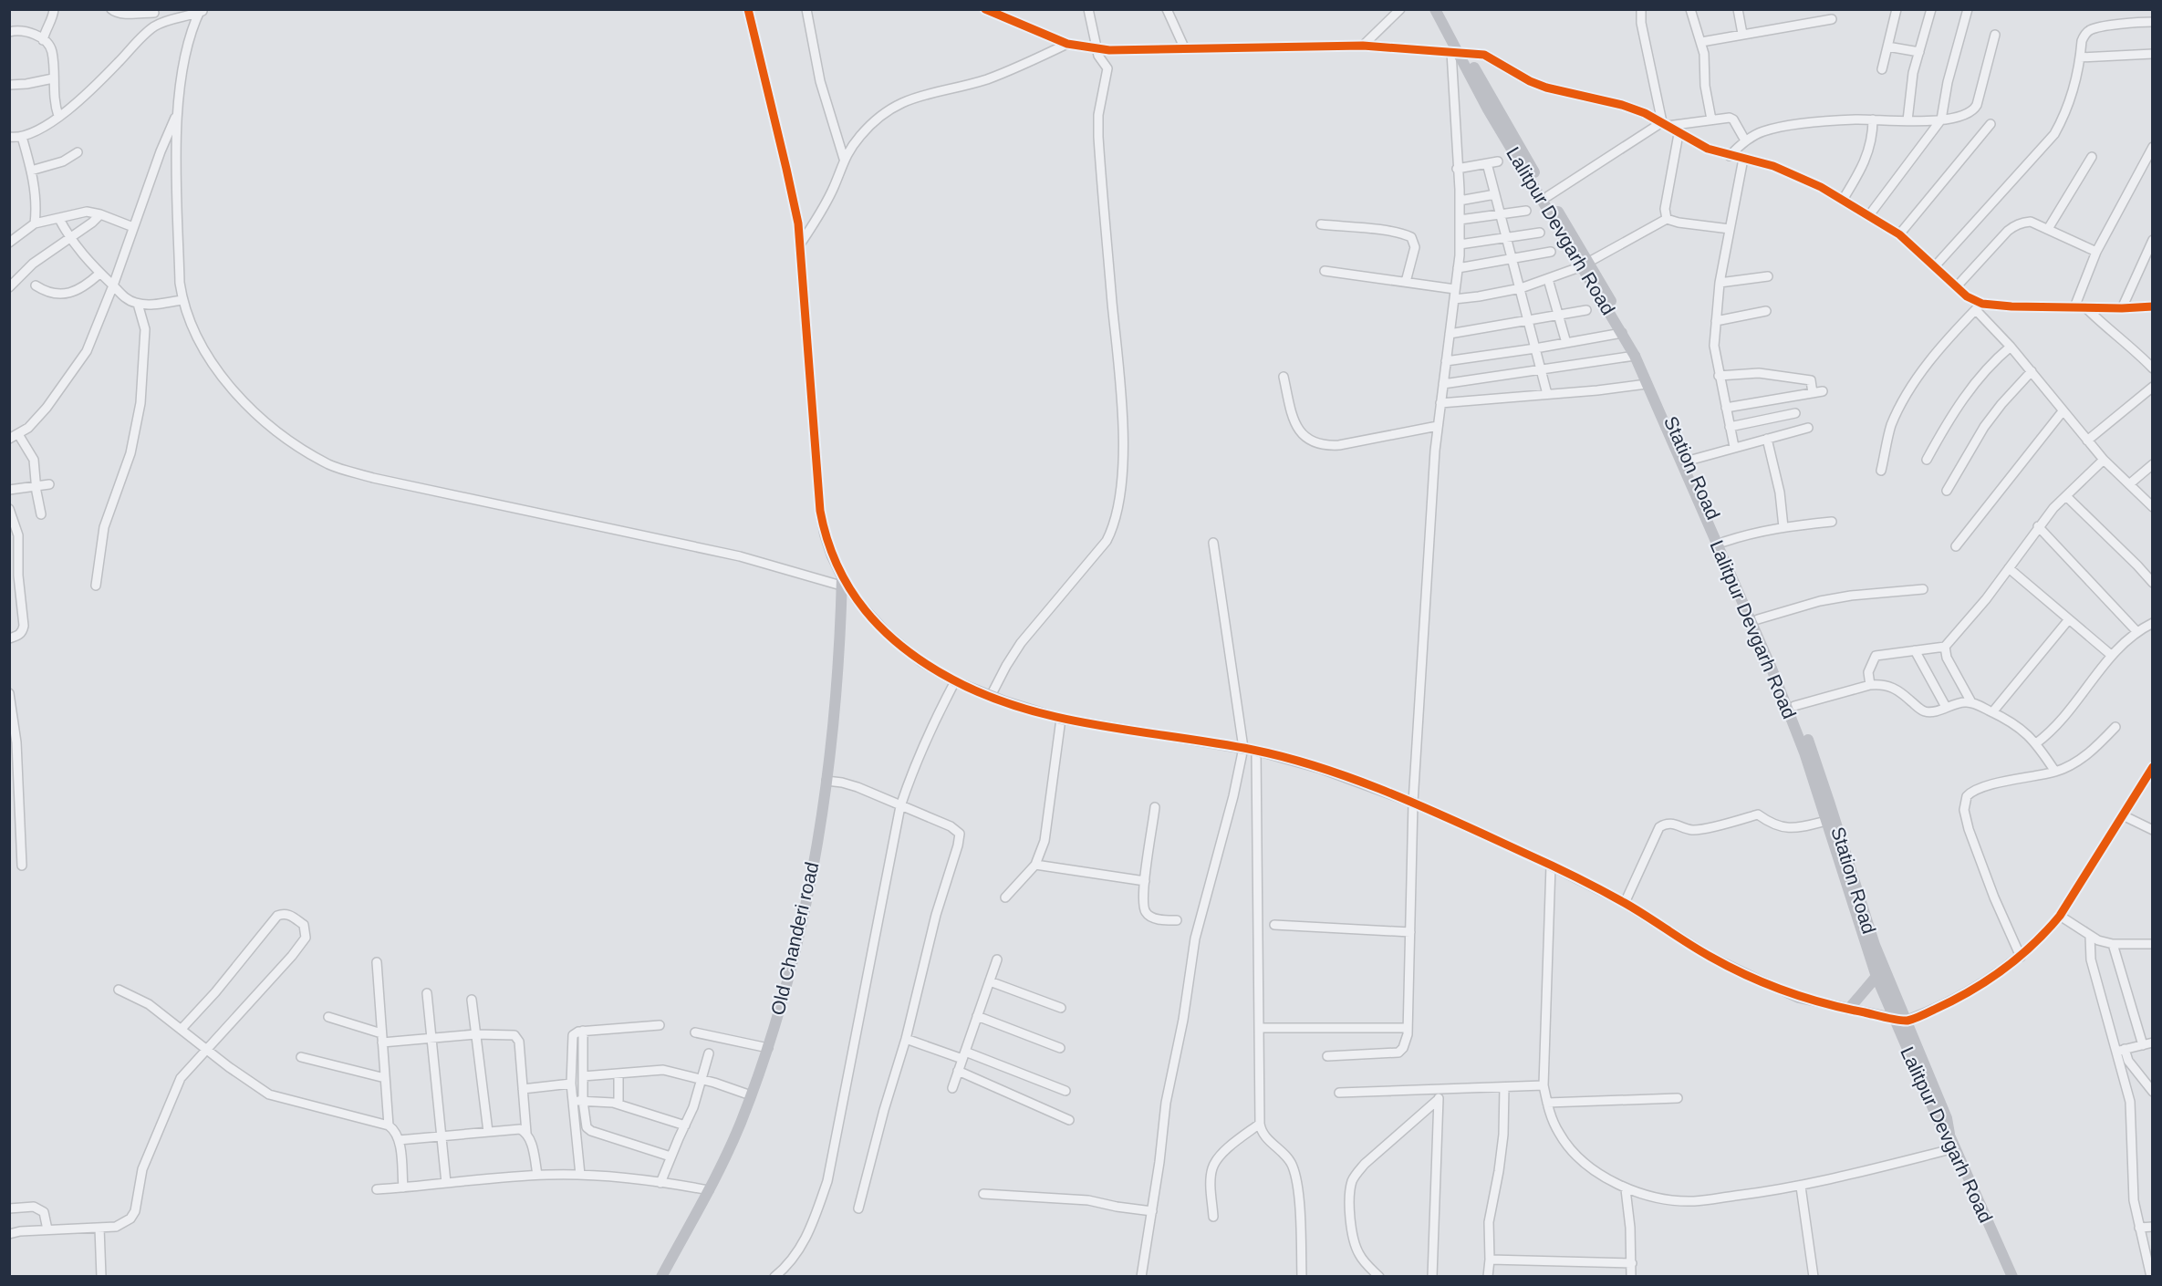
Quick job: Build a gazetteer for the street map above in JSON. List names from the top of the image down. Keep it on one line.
{"streets":{"main road":["Lalitpur Devgarh Road","Station Road","Old Chanderi road"]},"crossings":[["Lalitpur Devgarh Road","Station Road"]]}
